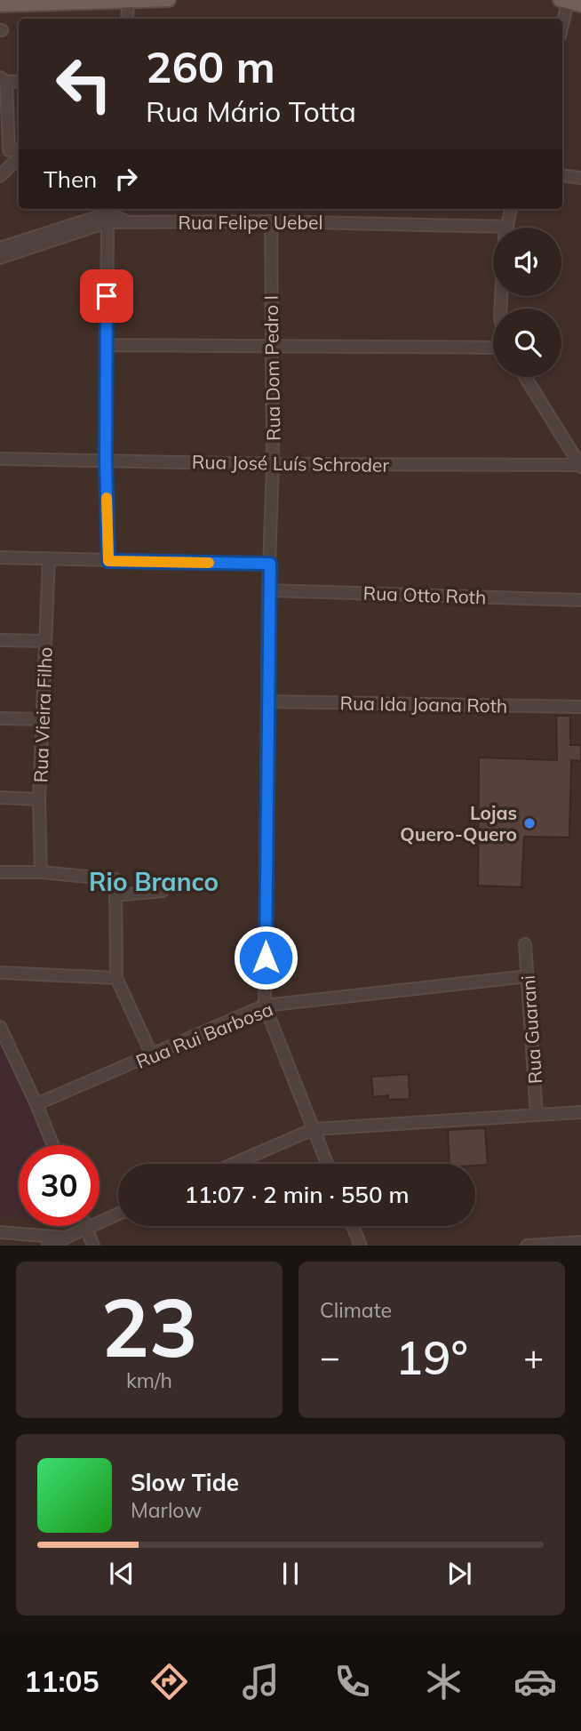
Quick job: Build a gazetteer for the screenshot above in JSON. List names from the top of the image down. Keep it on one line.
{"streets":{"street":["Rua Felipe Uebel","Rua Dom Pedro I","Rua José Luís Schroder","Rua Otto Roth","Rua Ida Joana Roth","Rua Vieira Filho","Rua Guarani","Rua Rui Barbosa"]},"crossings":[["Rua Felipe Uebel","Rua Dom Pedro I"],["Rua Dom Pedro I","Rua José Luís Schroder"],["Rua Dom Pedro I","Rua Otto Roth"],["Rua Dom Pedro I","Rua Ida Joana Roth"],["Rua Dom Pedro I","Rua Rui Barbosa"],["Rua Guarani","Rua Rui Barbosa"]],"districts":["Rio Branco"],"places":["Lojas Quero-Quero"],"page":{"turn":["260 m","Rua Mário Totta"],"then":"Then","limit":"30","trip":"11:07 · 2 min · 550 m","tile":[["23","km/h"],"Climate"],"heat":["−","19°","+"],"song":["Slow Tide","Marlow"],"tabs":"11:05"}}
